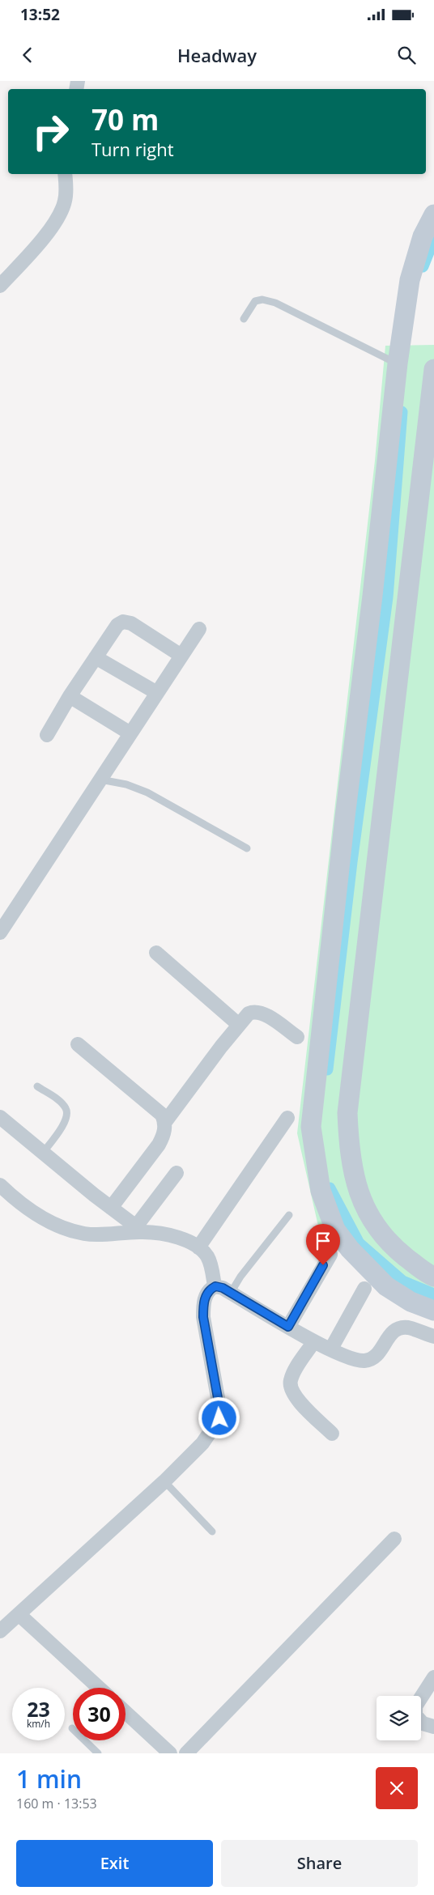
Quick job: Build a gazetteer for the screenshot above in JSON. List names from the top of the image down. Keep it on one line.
{"page":{"status":"13:52","header":"Headway","turn":["70 m","Turn right"],"speed":"23 km/h","limit":"30","heading":["1 min","160 m · 13:53"],"buttons":["Exit","Share"]}}
